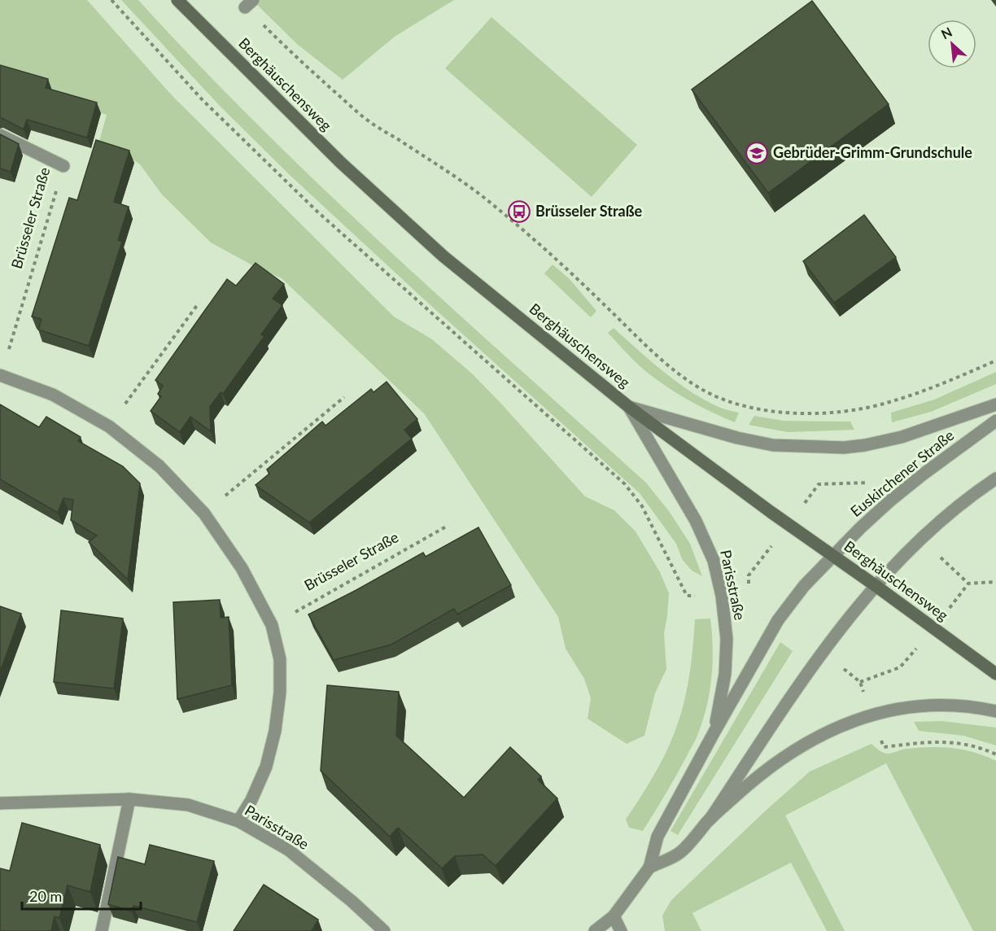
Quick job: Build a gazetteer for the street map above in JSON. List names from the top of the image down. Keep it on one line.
{"streets":{"main road":["Berghäuschensweg"],"street":["Brüsseler Straße","Euskirchener Straße","Parisstraße"]},"crossings":[["Berghäuschensweg","Euskirchener Straße"],["Berghäuschensweg","Parisstraße"],["Euskirchener Straße","Parisstraße"]],"places":{"school or university":["Gebrüder-Grimm-Grundschule"],"bus stop":["Brüsseler Straße"]},"scale_bar":"20 m","north":"top left"}
